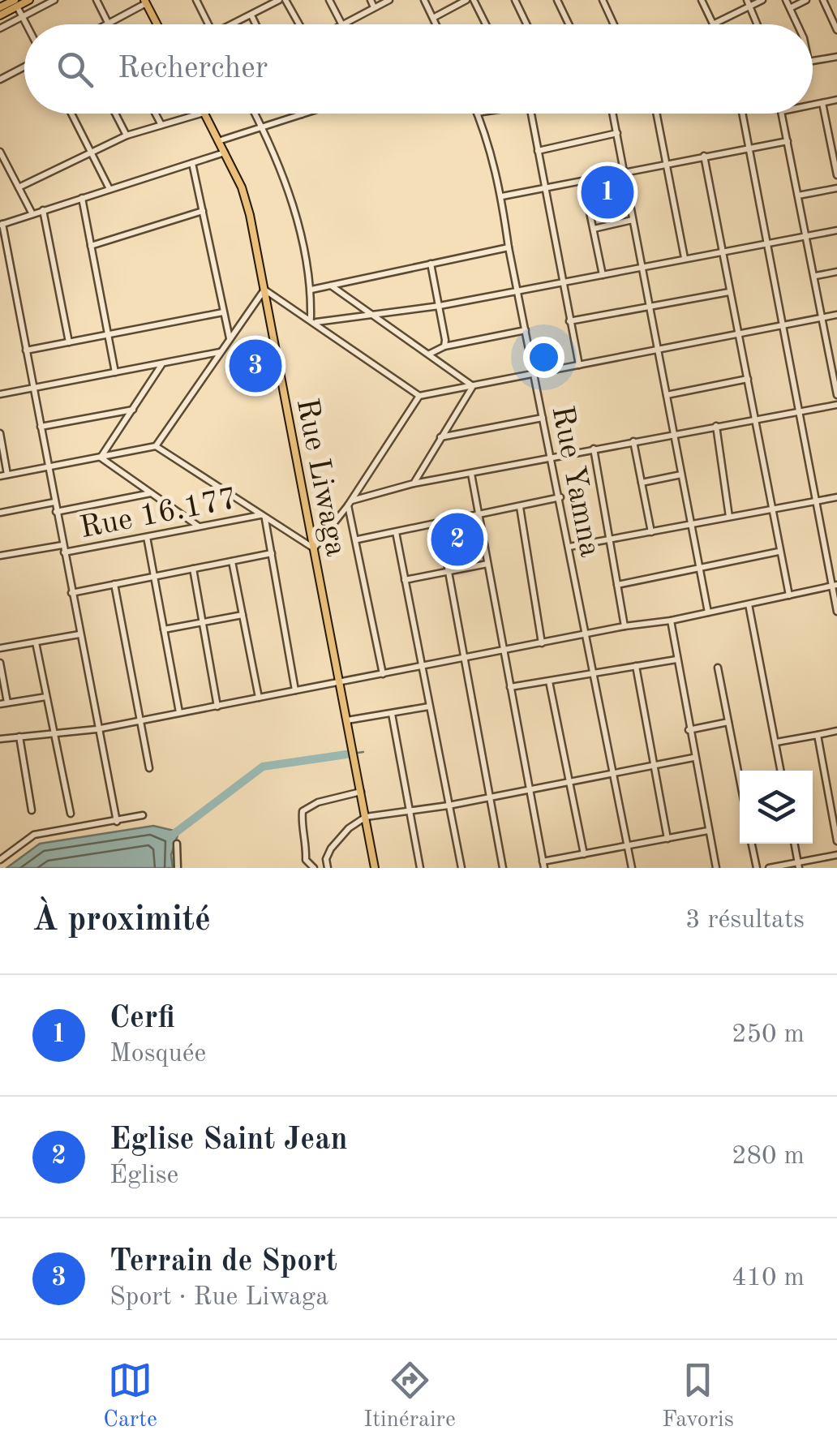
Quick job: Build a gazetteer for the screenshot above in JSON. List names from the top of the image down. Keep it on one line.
{"streets":{"main road":["Rue Liwaga"],"street":["Rue Yamna","Rue 16.177"]},"page":{"search":"Rechercher","pins":["1","3","2"],"heading":["À proximité","3 résultats"],"list":[{"mark":"1","name":"Cerfi","note":"Mosquée","value":"250 m"},{"mark":"2","name":"Eglise Saint Jean","note":"Église","value":"280 m"},{"mark":"3","name":"Terrain de Sport","note":"Sport · Rue Liwaga","value":"410 m"}],"nav":["Carte","Itinéraire","Favoris"]}}
